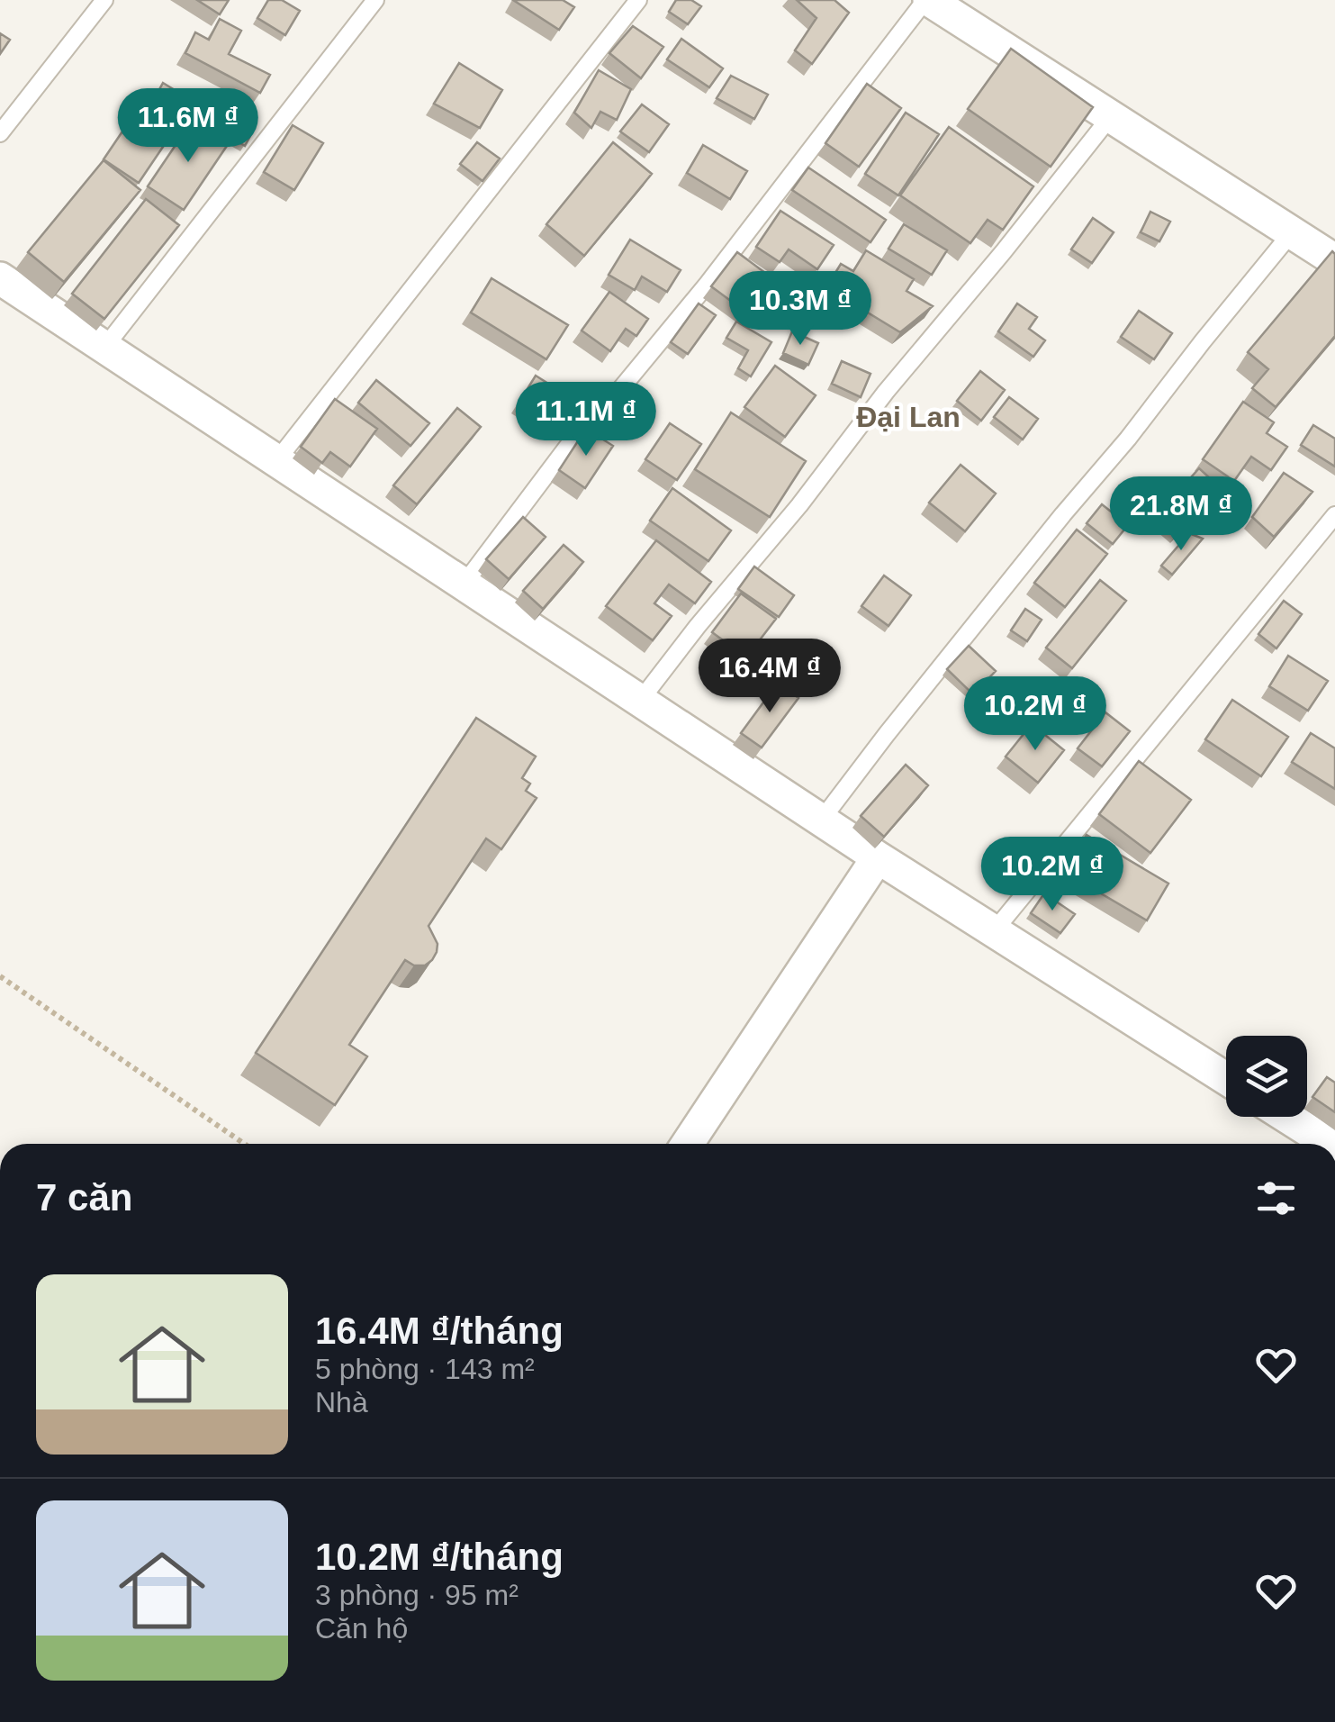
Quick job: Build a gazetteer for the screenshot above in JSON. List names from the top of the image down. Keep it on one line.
{"districts":["Đại Lan"],"page":{"price":["11.6M ₫","10.3M ₫","11.1M ₫","21.8M ₫","16.4M ₫","10.2M ₫","10.2M ₫"],"heading":"7 căn","list":[{"name":"16.4M ₫/tháng","note":"5 phòng · 143 m² · Nhà"},{"name":"10.2M ₫/tháng","note":"3 phòng · 95 m² · Căn hộ"}]}}
